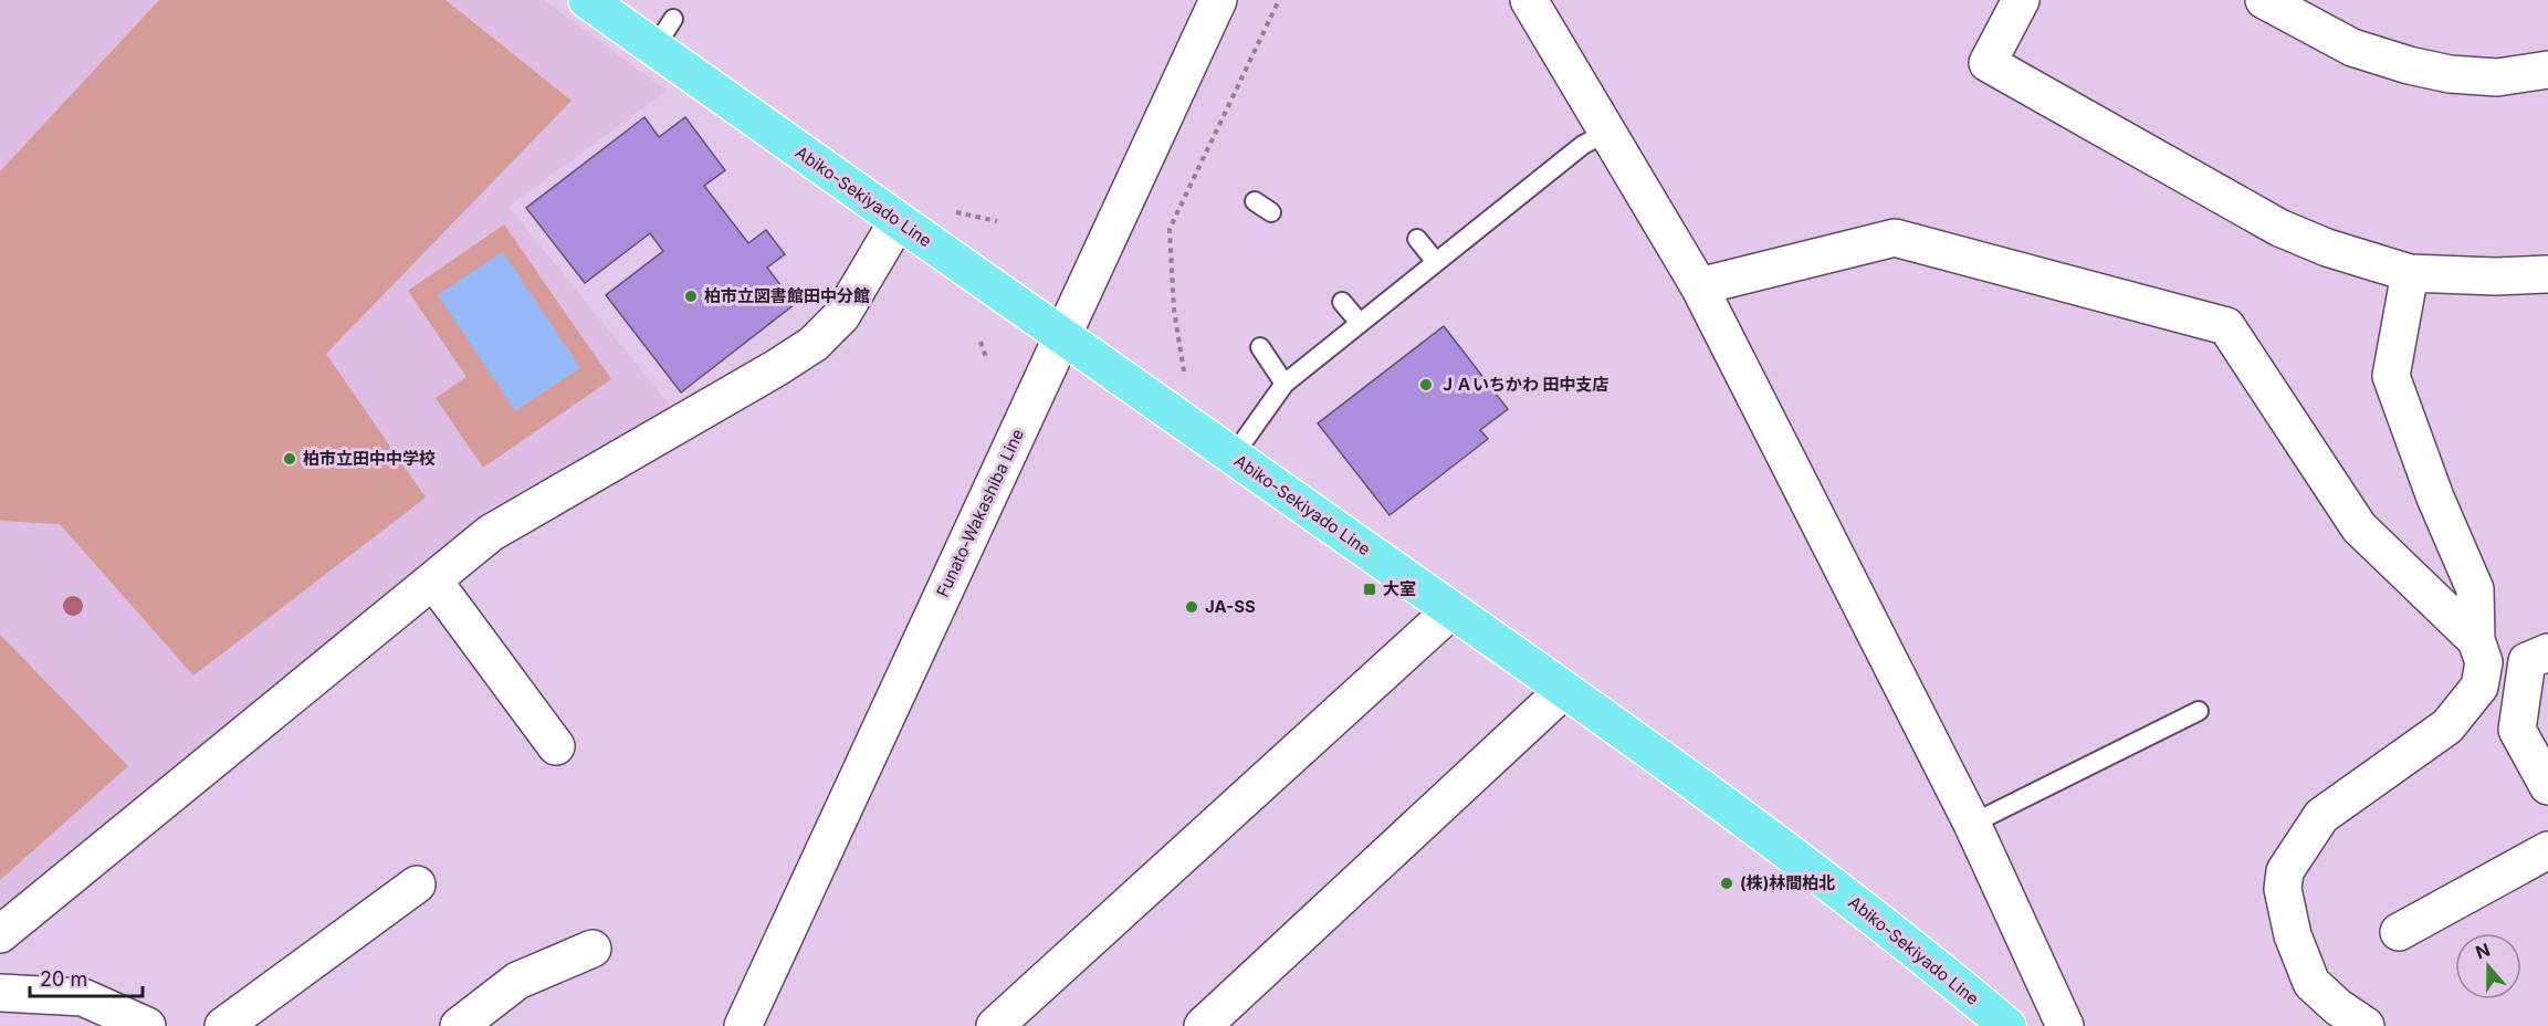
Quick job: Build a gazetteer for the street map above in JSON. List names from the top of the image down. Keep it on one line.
{"streets":{"main road":["Abiko-Sekiyado Line"],"street":["Funato-Wakashiba Line"]},"crossings":[["Abiko-Sekiyado Line","Funato-Wakashiba Line"]],"places":{"other":["柏市立図書館田中分館","ＪＡいちかわ 田中支店","柏市立田中中学校","JA-SS","(株)林間柏北"],"transit":["大室"]},"scale_bar":"20 m","north":"top"}
